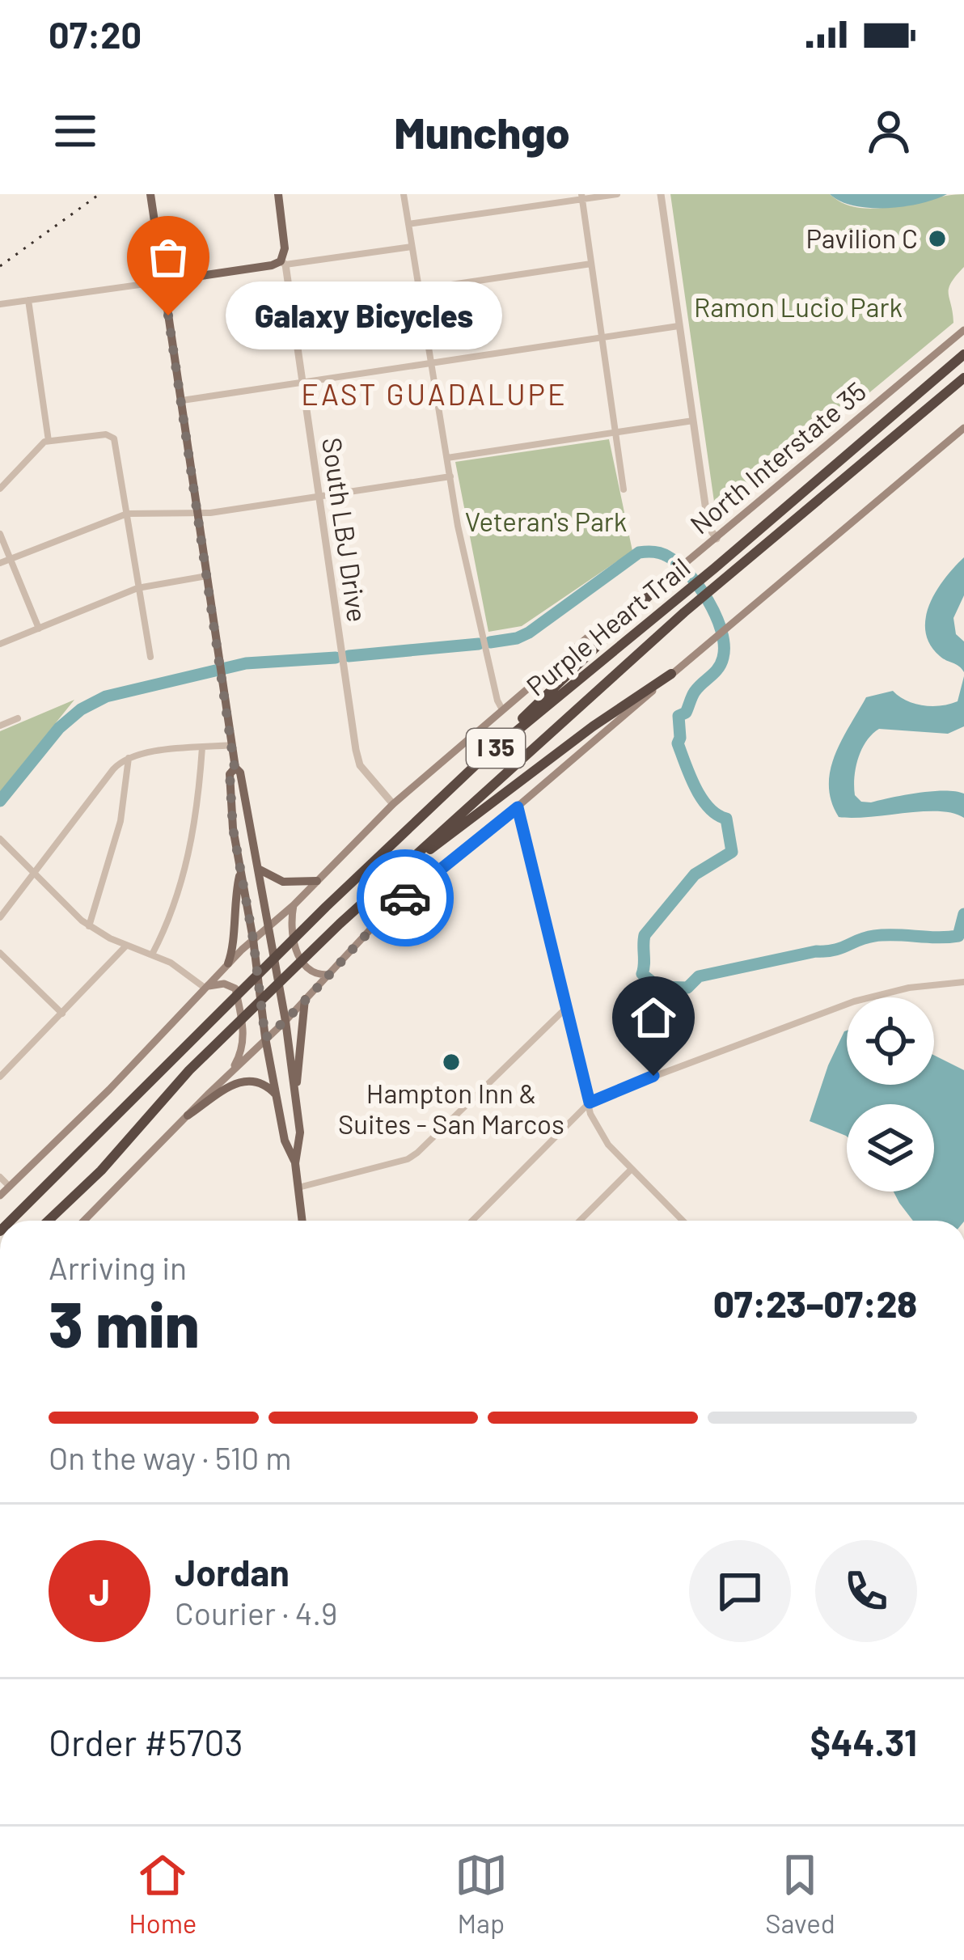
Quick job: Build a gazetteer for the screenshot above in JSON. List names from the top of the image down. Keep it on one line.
{"streets":{"highway":["Purple Heart Trail","I 35"],"main road":["North Interstate 35","South LBJ Drive"]},"crossings":[["North Interstate 35","South LBJ Drive"]],"districts":["EAST GUADALUPE"],"parks":["Ramon Lucio Park","Veteran's Park"],"places":["Pavilion C","Galaxy Bicycles","Hampton Inn & Suites - San Marcos"],"page":{"status":"07:20","header":"Munchgo","bubble":"Galaxy Bicycles","heading":["3 min","Arriving in","07:23–07:28"],"panel":["Jordan","Courier · 4.9","Order #5703","$44.31"],"bar":"On the way · 510 m","round":"J","tabs":["Home","Map","Saved"]}}
